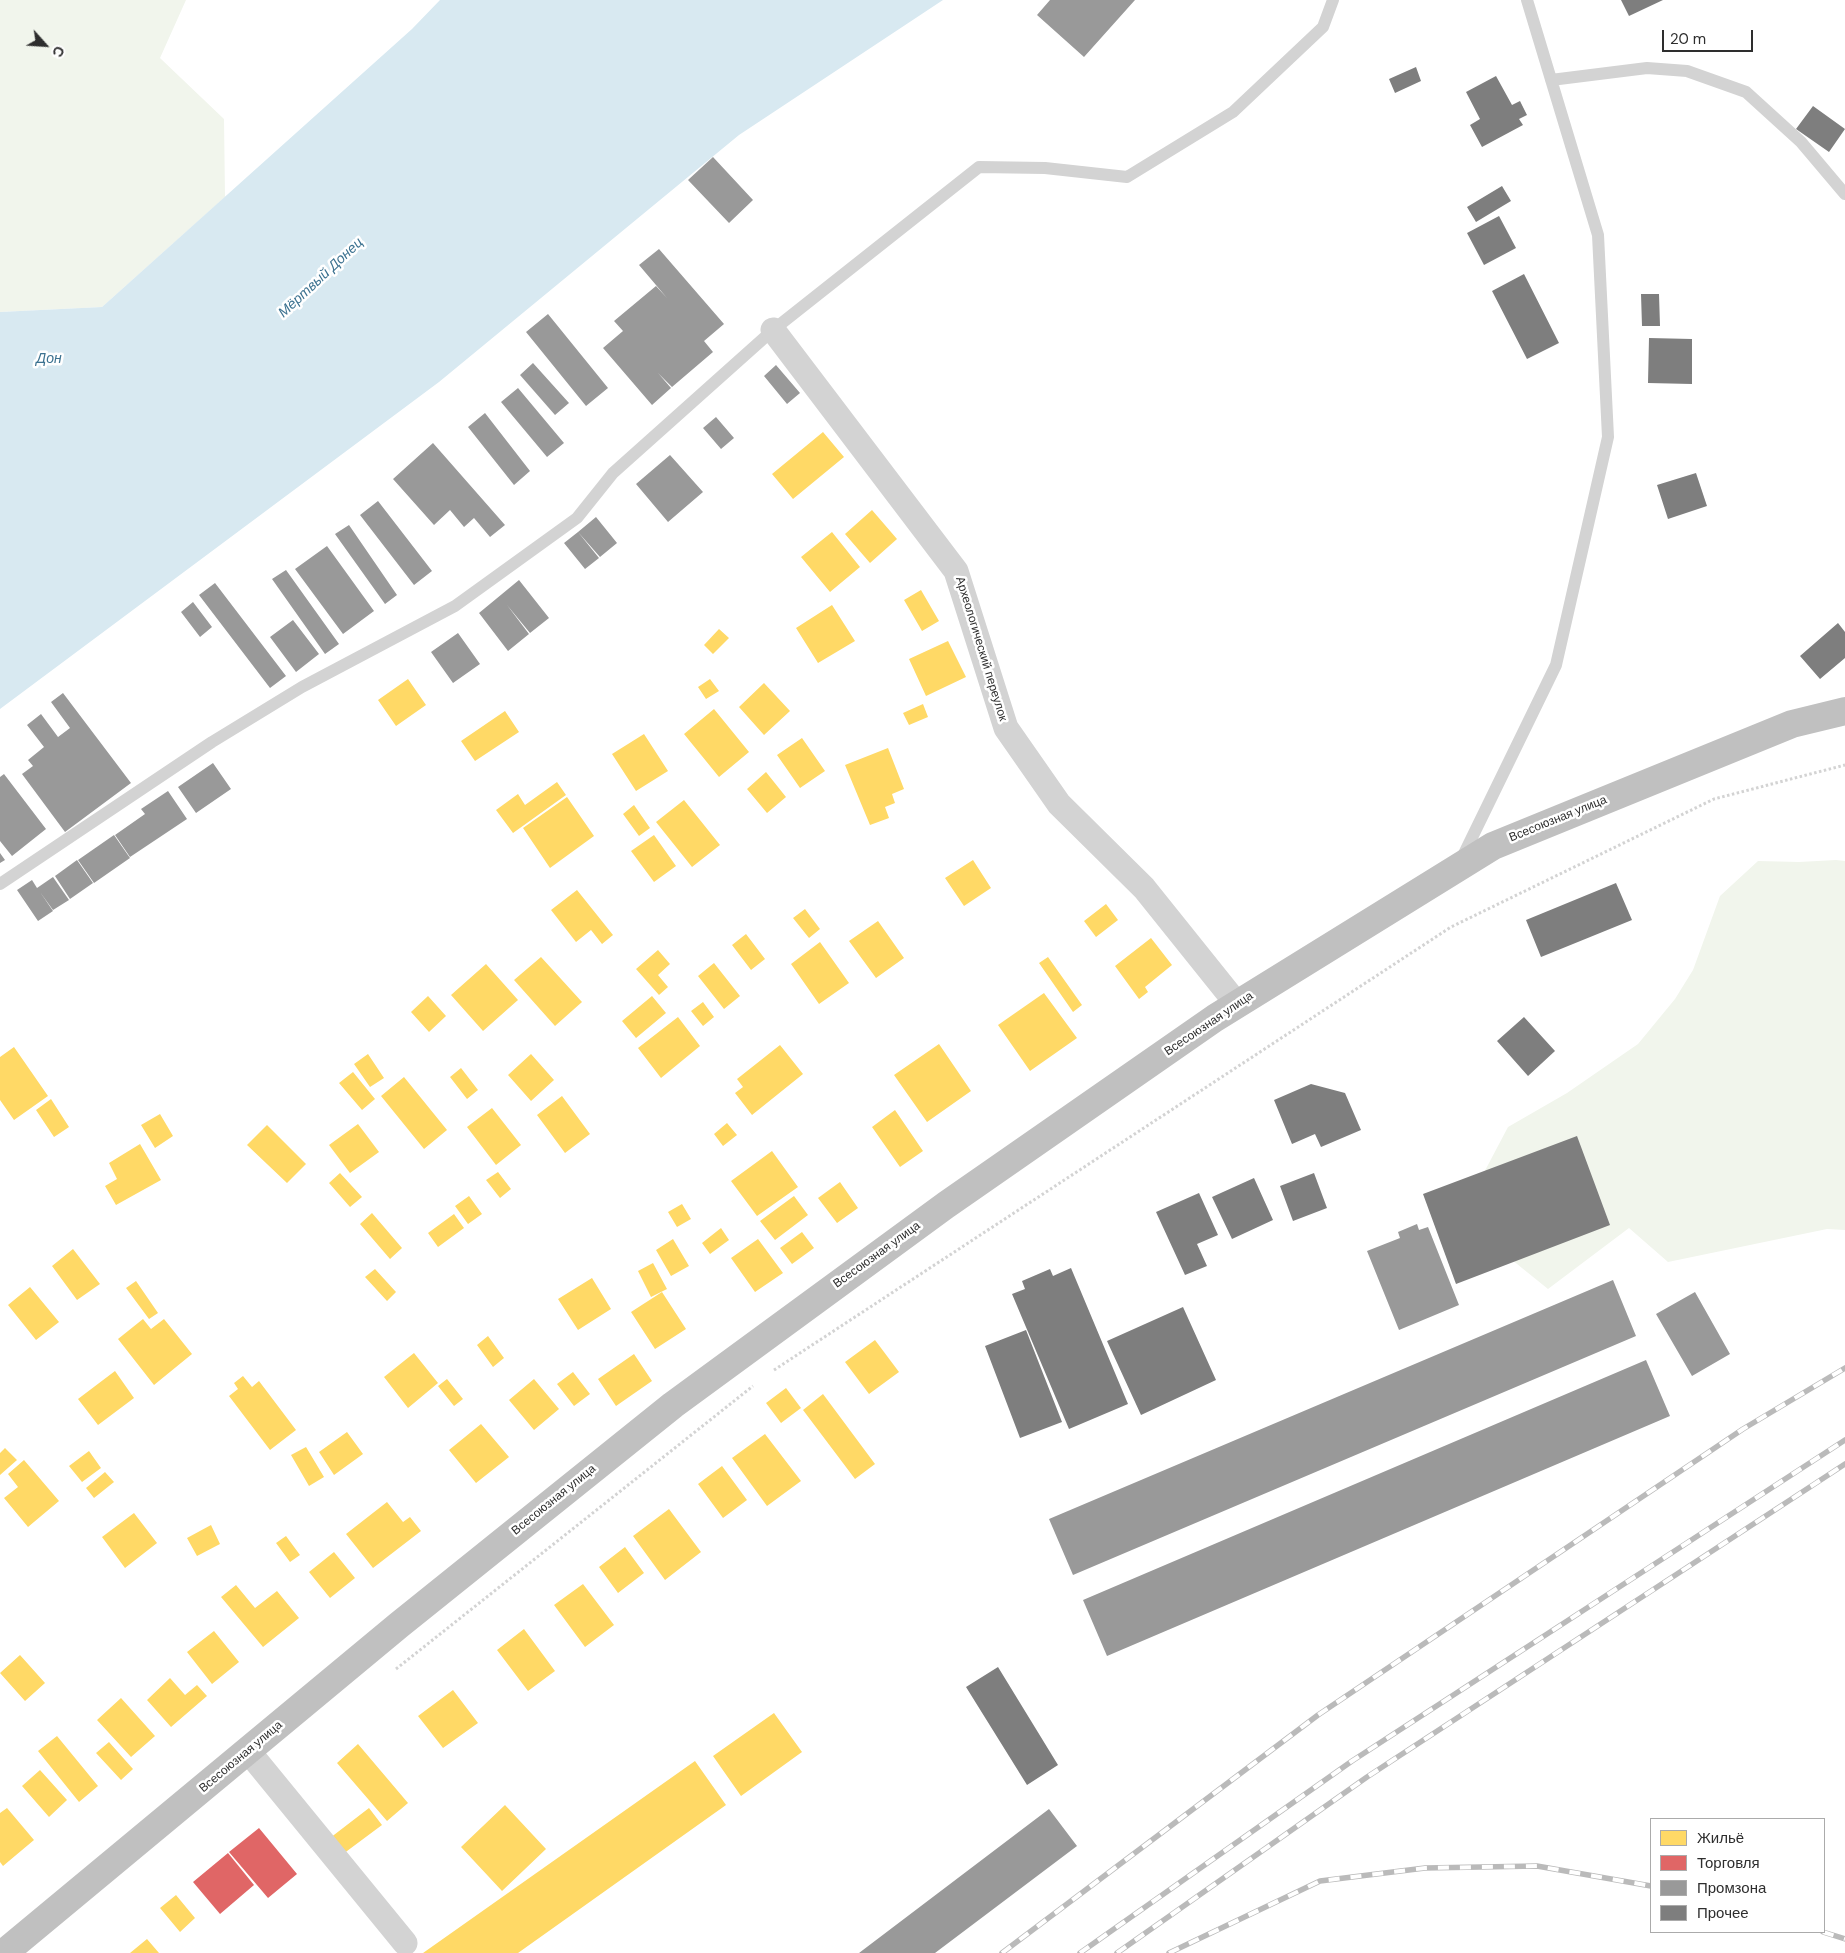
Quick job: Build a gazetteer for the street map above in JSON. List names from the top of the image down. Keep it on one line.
{"streets":{"highway":["Всесоюзная улица"],"street":["Археологический переулок"]},"crossings":[["Археологический переулок","Всесоюзная улица"]],"water":["Мёртвый Донец","Дон"],"legend":["Жильё","Торговля","Промзона","Прочее"],"scale_bar":"20 m","north":"bottom right"}
